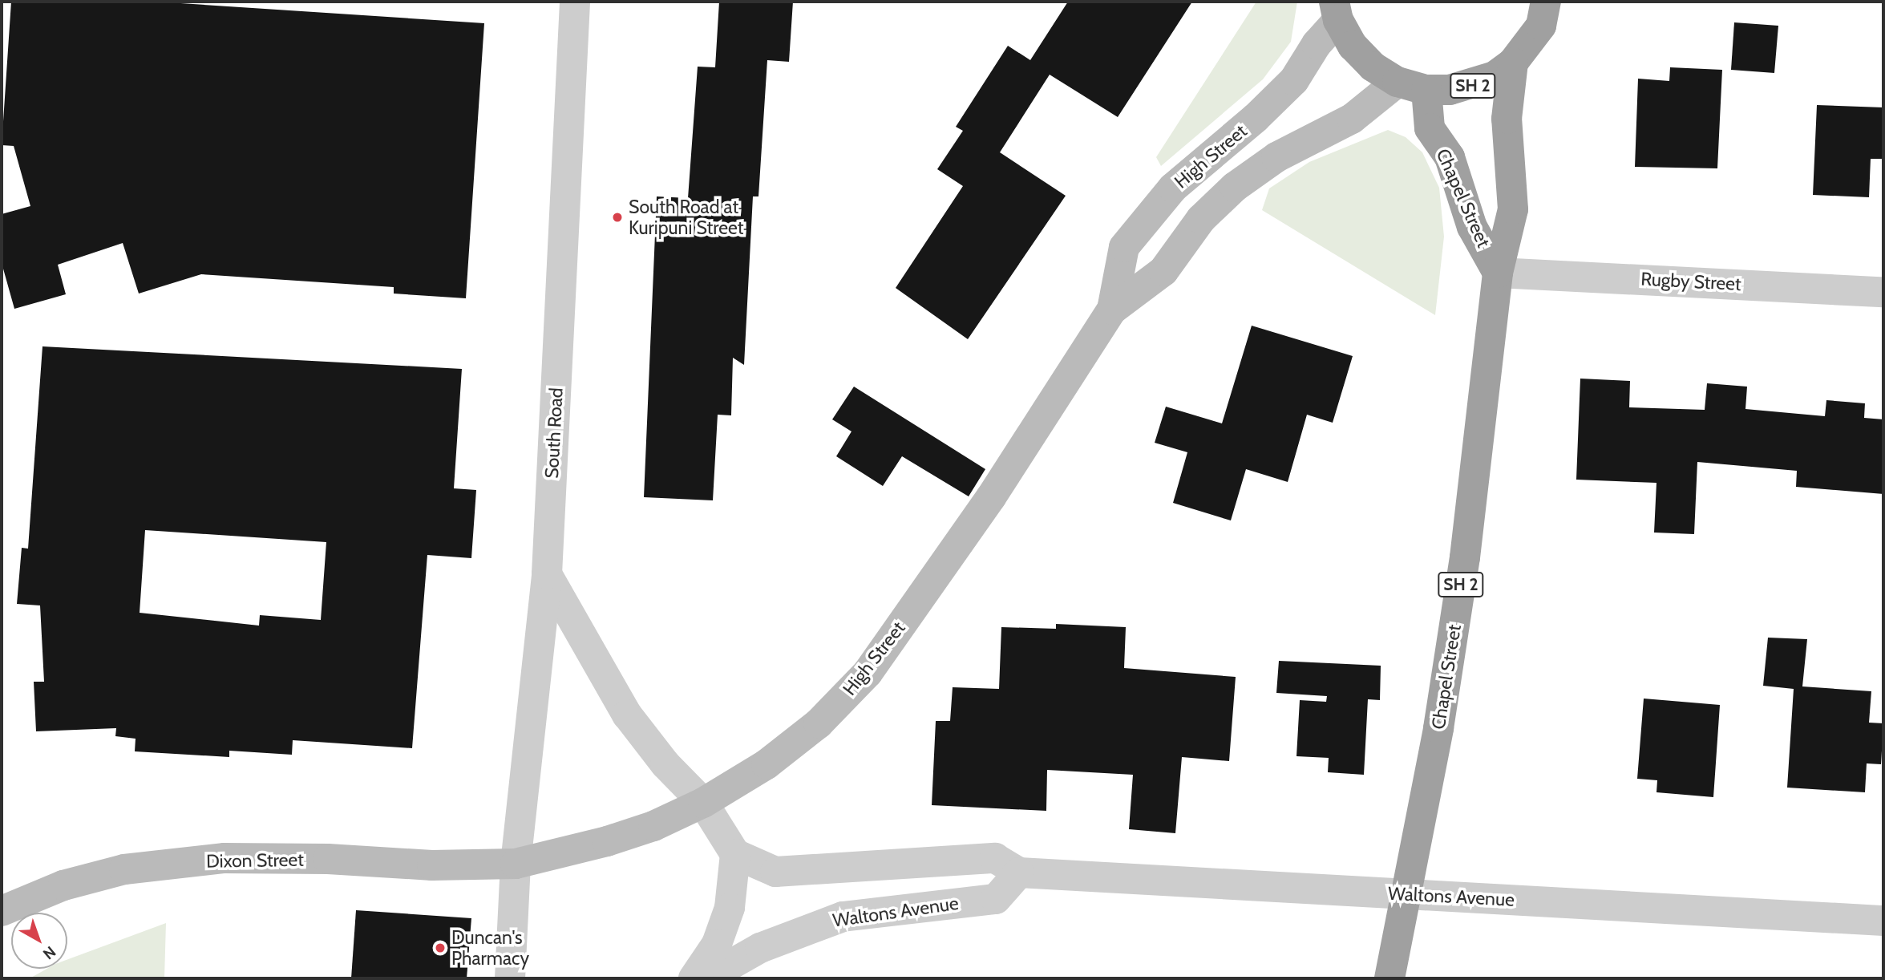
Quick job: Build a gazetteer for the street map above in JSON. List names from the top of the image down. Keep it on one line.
{"streets":{"highway":["SH 2","Chapel Street"],"main road":["High Street","Dixon Street"],"street":["Rugby Street","South Road","Waltons Avenue"]},"crossings":[["SH 2","High Street"],["SH 2","Chapel Street"],["High Street","South Road"],["High Street","Dixon Street"],["Chapel Street","Rugby Street"],["Chapel Street","Waltons Avenue"],["South Road","Dixon Street"]],"places":["South Road at Kuripuni Street","Duncan's Pharmacy"],"north":"bottom right"}
